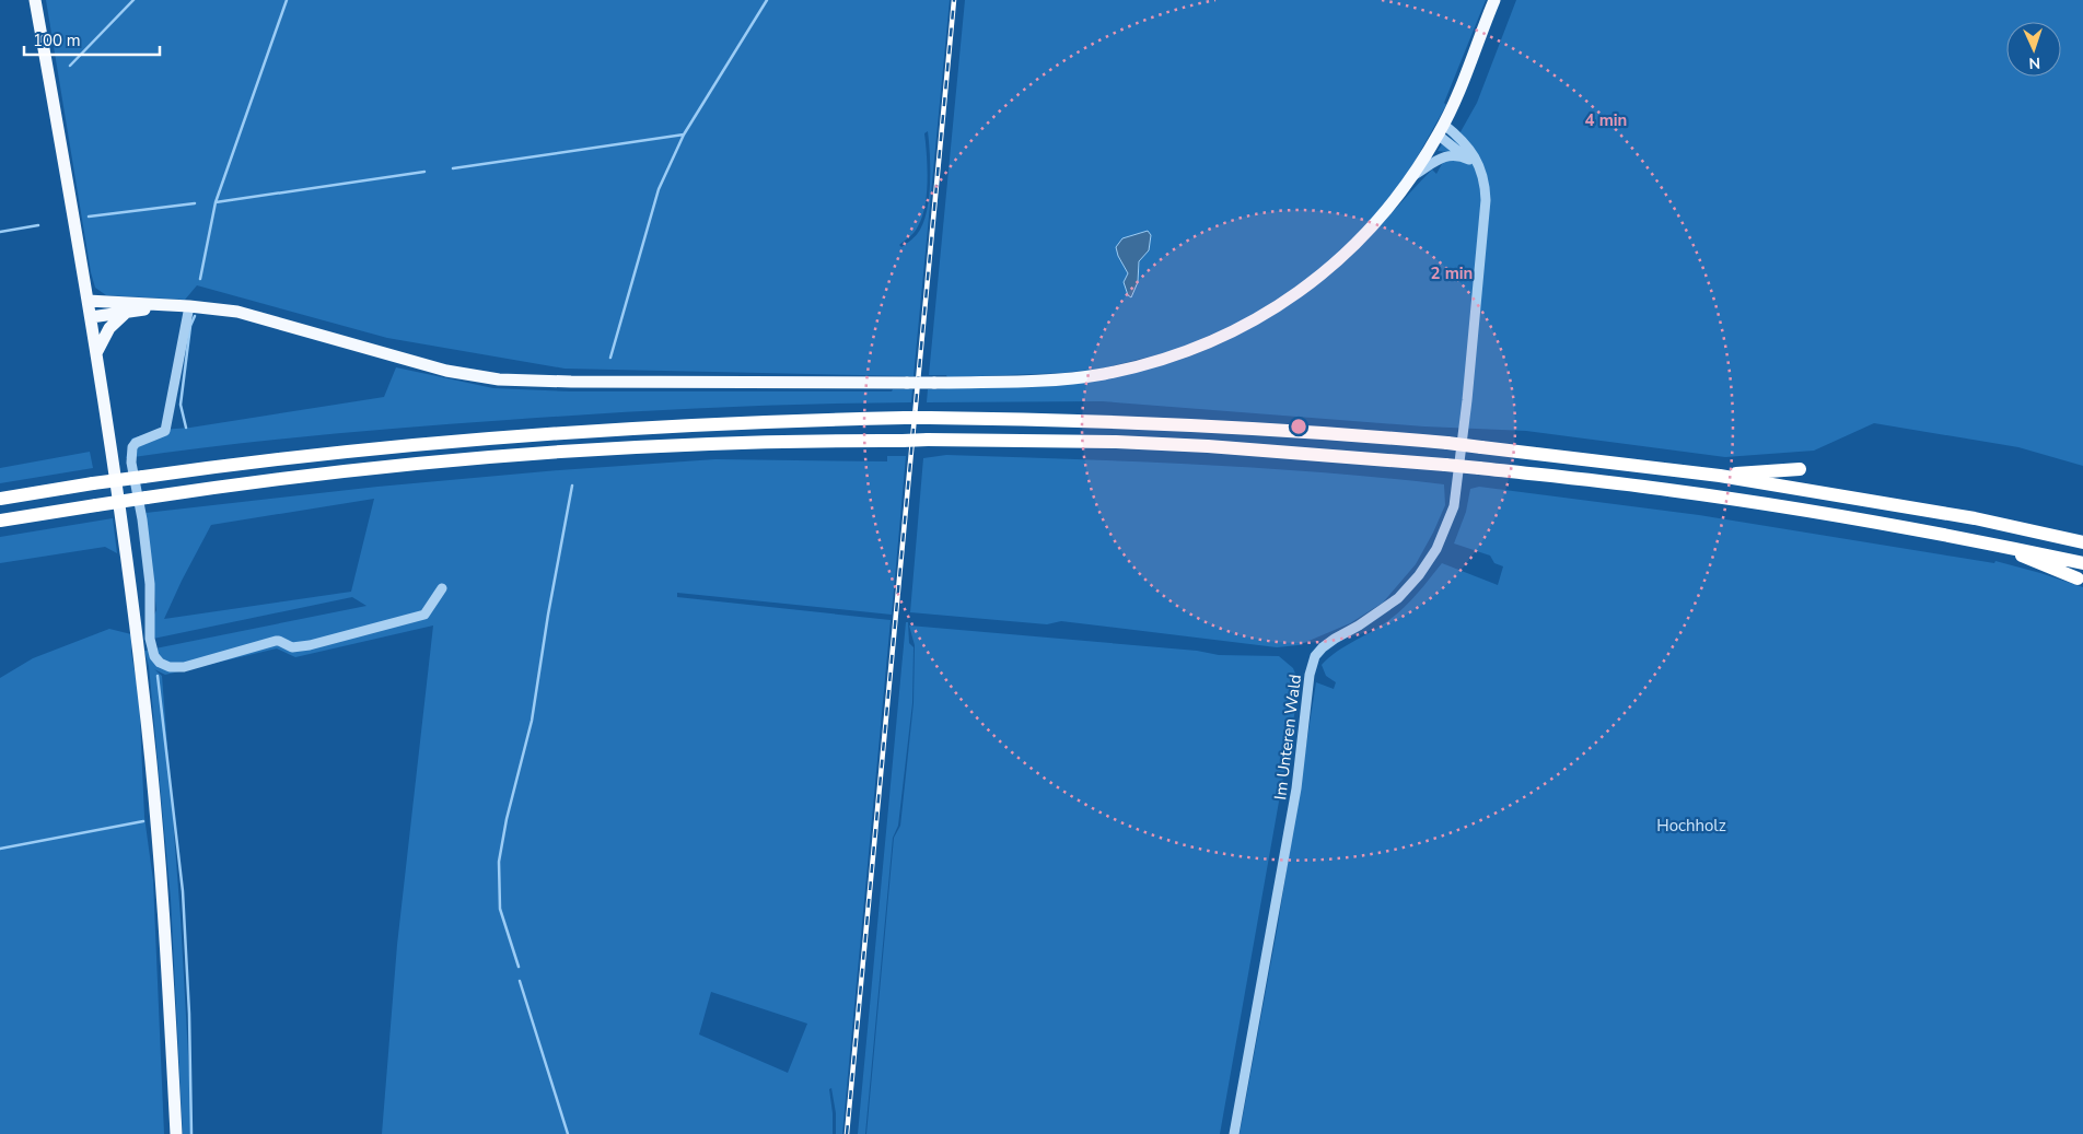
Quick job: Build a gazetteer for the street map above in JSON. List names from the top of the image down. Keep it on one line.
{"streets":{"street":["Im Unteren Wald"]},"parks":["Hochholz"],"scale_bar":"100 m","north":"bottom","rings":["4 min","2 min"]}
